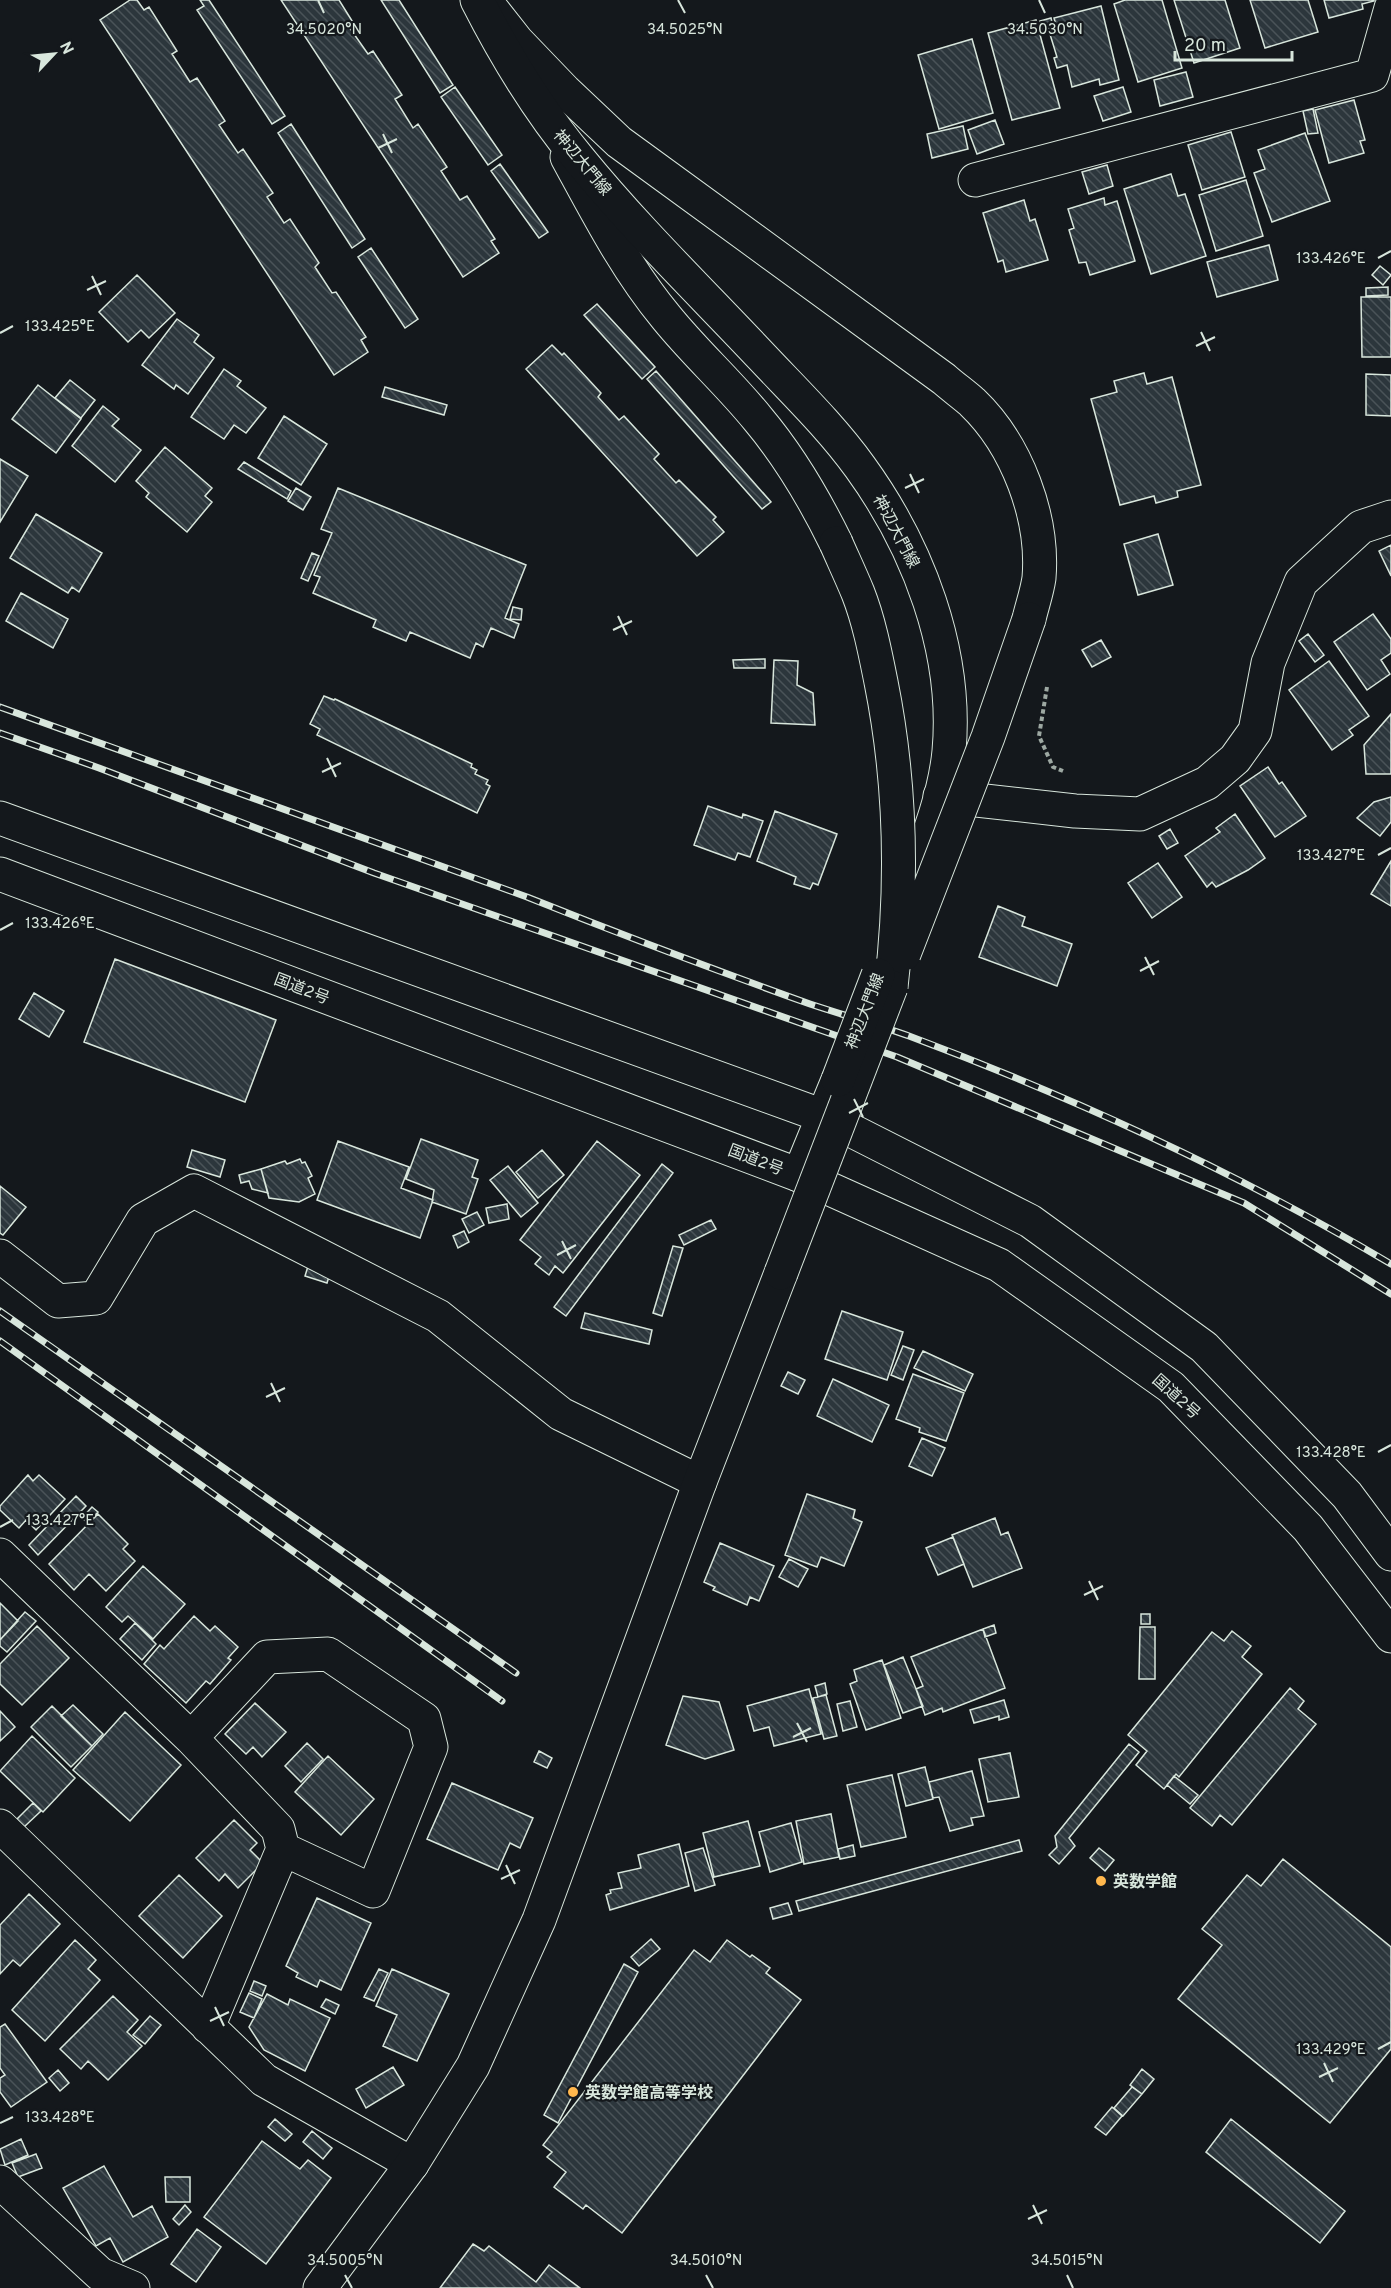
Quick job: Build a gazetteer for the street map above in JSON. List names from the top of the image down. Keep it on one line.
{"streets":{"main road":["神辺大門線","国道2号"]},"crossings":[["神辺大門線","国道2号"]],"places":["英数学館","英数学館高等学校"],"scale_bar":"20 m","north":"top right","coordinates":["34.5020°N","34.5025°N","34.5030°N","133.426°E","133.425°E","133.427°E","133.428°E","133.429°E","34.5005°N","34.5010°N","34.5015°N"]}
